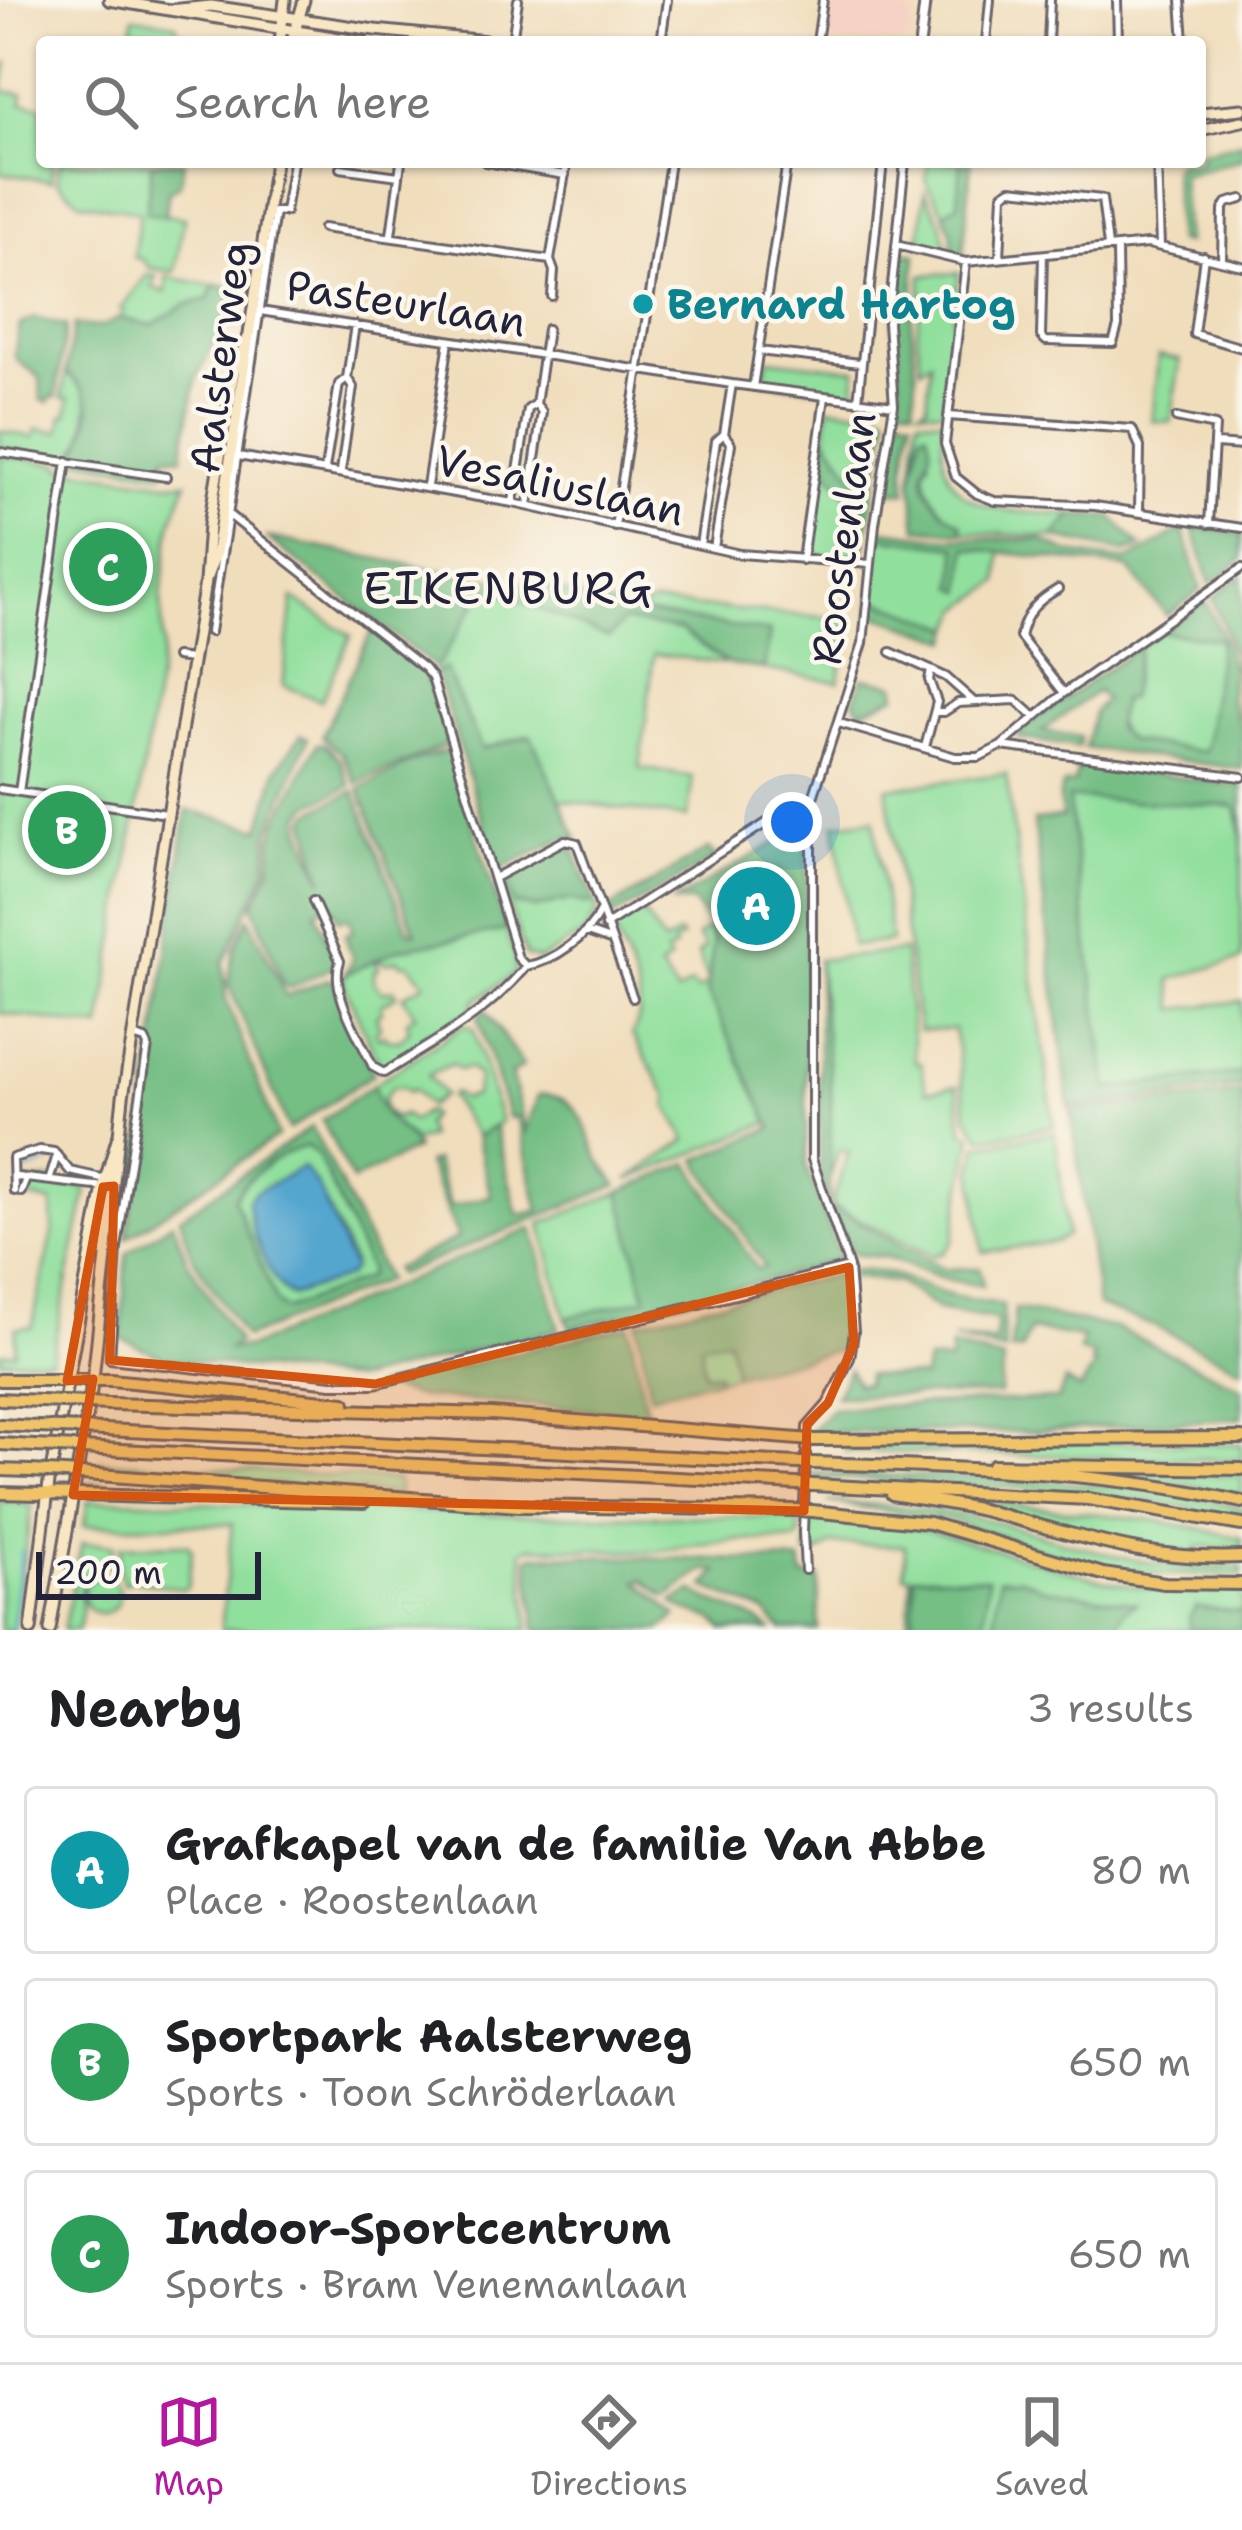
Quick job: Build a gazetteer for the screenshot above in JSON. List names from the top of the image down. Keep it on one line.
{"streets":{"main road":["Aalsterweg"],"street":["Pasteurlaan","Vesaliuslaan","Roostenlaan"]},"crossings":[["Pasteurlaan","Aalsterweg"],["Pasteurlaan","Roostenlaan"],["Aalsterweg","Vesaliuslaan"],["Aalsterweg","Roostenlaan"],["Vesaliuslaan","Roostenlaan"]],"districts":["EIKENBURG"],"places":["Bernard Hartog"],"scale_bar":"200 m","page":{"search":"Search here","pins":["C","B","A"],"scale":"200 m","heading":["Nearby","3 results"],"list":[{"mark":"A","name":"Grafkapel van de familie Van Abbe","note":"Place · Roostenlaan","value":"80 m"},{"mark":"B","name":"Sportpark Aalsterweg","note":"Sports · Toon Schröderlaan","value":"650 m"},{"mark":"C","name":"Indoor-Sportcentrum","note":"Sports · Bram Venemanlaan","value":"650 m"}],"nav":["Map","Directions","Saved"]}}
